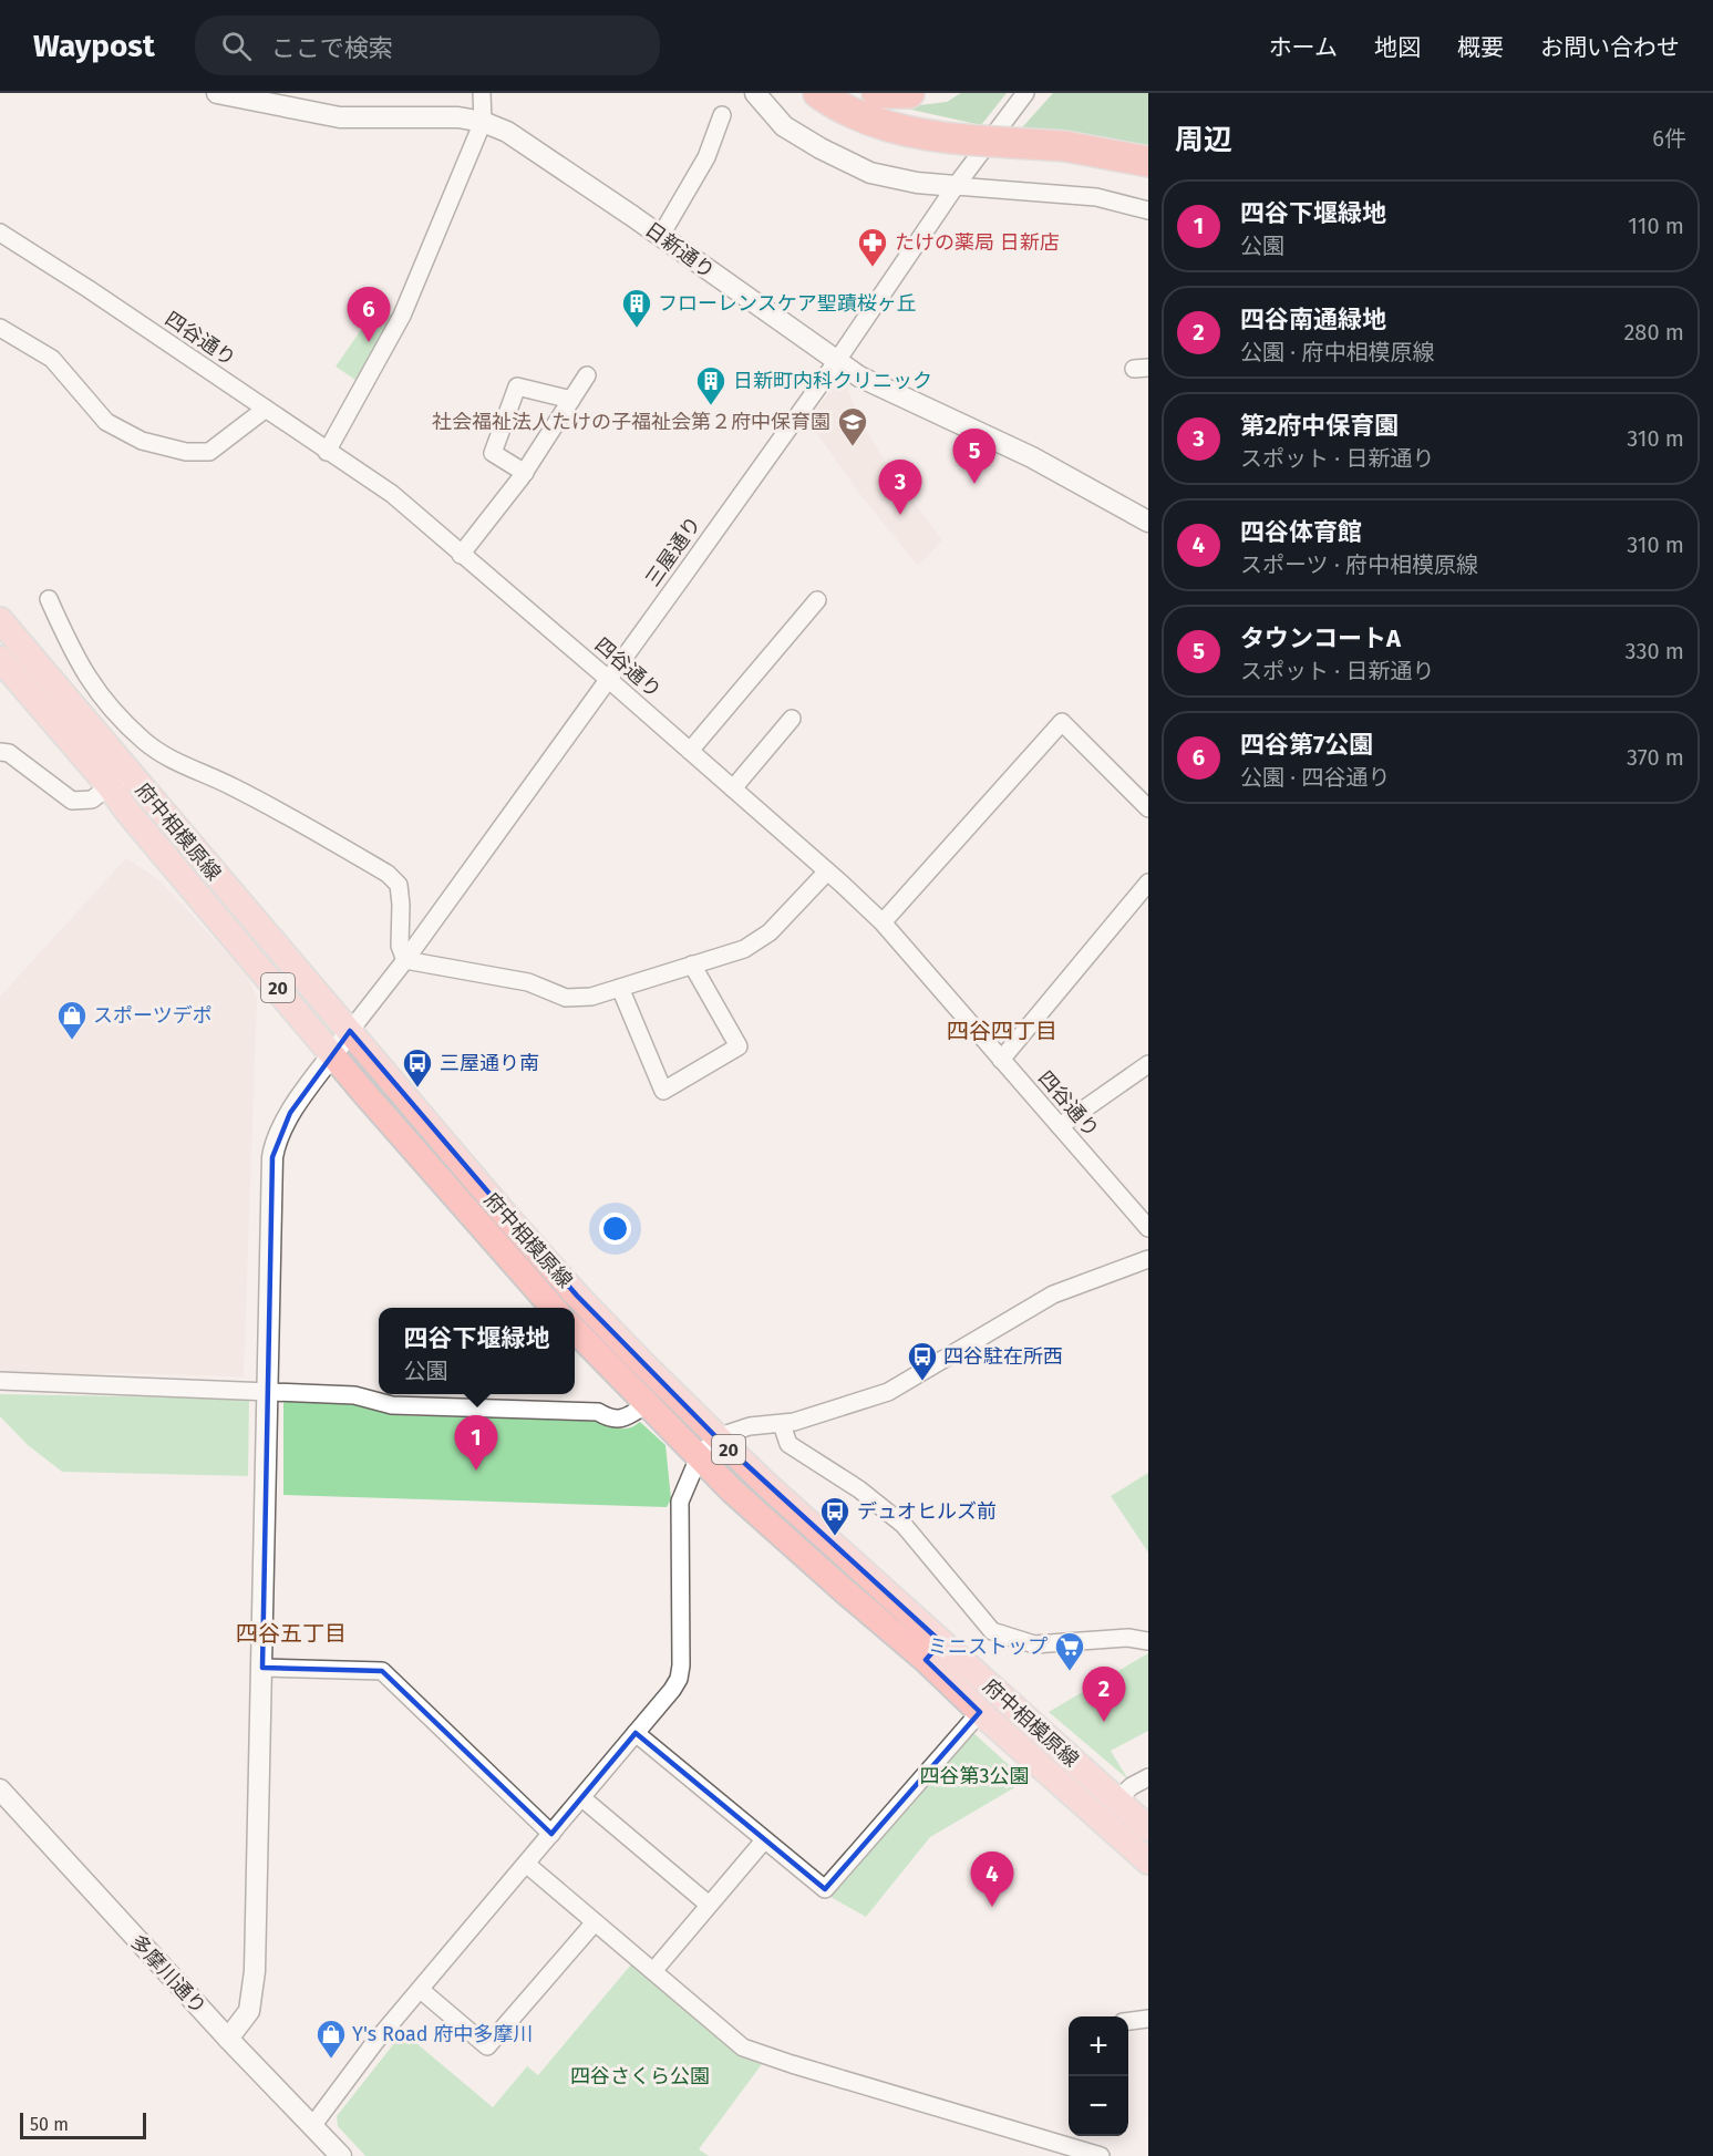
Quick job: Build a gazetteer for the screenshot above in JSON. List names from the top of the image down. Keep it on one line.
{"streets":{"main road":["府中相模原線","20"],"street":["日新通り","四谷通り","三屋通り","多摩川通り"]},"crossings":[["日新通り","三屋通り"],["四谷通り","三屋通り"],["三屋通り","府中相模原線"]],"districts":["四谷四丁目","四谷五丁目"],"parks":["四谷第3公園","四谷さくら公園"],"places":{"pharmacy":["たけの薬局 日新店"],"building":["フローレンスケア聖蹟桜ヶ丘","日新町内科クリニック"],"school or university":["社会福祉法人たけの子福祉会第２府中保育園"],"shop":["スポーツデポ","Y's Road 府中多摩川"],"bus stop":["三屋通り南","四谷駐在所西","デュオヒルズ前"],"supermarket":["ミニストップ"]},"scale_bar":"50 m","page":{"header":"Waypost","search":"ここで検索","nav":["ホーム","地図","概要","お問い合わせ"],"heading":["周辺","6件"],"list":[{"mark":"1","name":"四谷下堰緑地","note":"公園","value":"110 m"},{"mark":"2","name":"四谷南通緑地","note":"公園 · 府中相模原線","value":"280 m"},{"mark":"3","name":"第2府中保育園","note":"スポット · 日新通り","value":"310 m"},{"mark":"4","name":"四谷体育館","note":"スポーツ · 府中相模原線","value":"310 m"},{"mark":"5","name":"タウンコートA","note":"スポット · 日新通り","value":"330 m"},{"mark":"6","name":"四谷第7公園","note":"公園 · 四谷通り","value":"370 m"}],"pins":["6","5","3","1","2","4"],"popup":["四谷下堰緑地","公園"],"map_buttons":["+","−"],"scale":"50 m"}}
